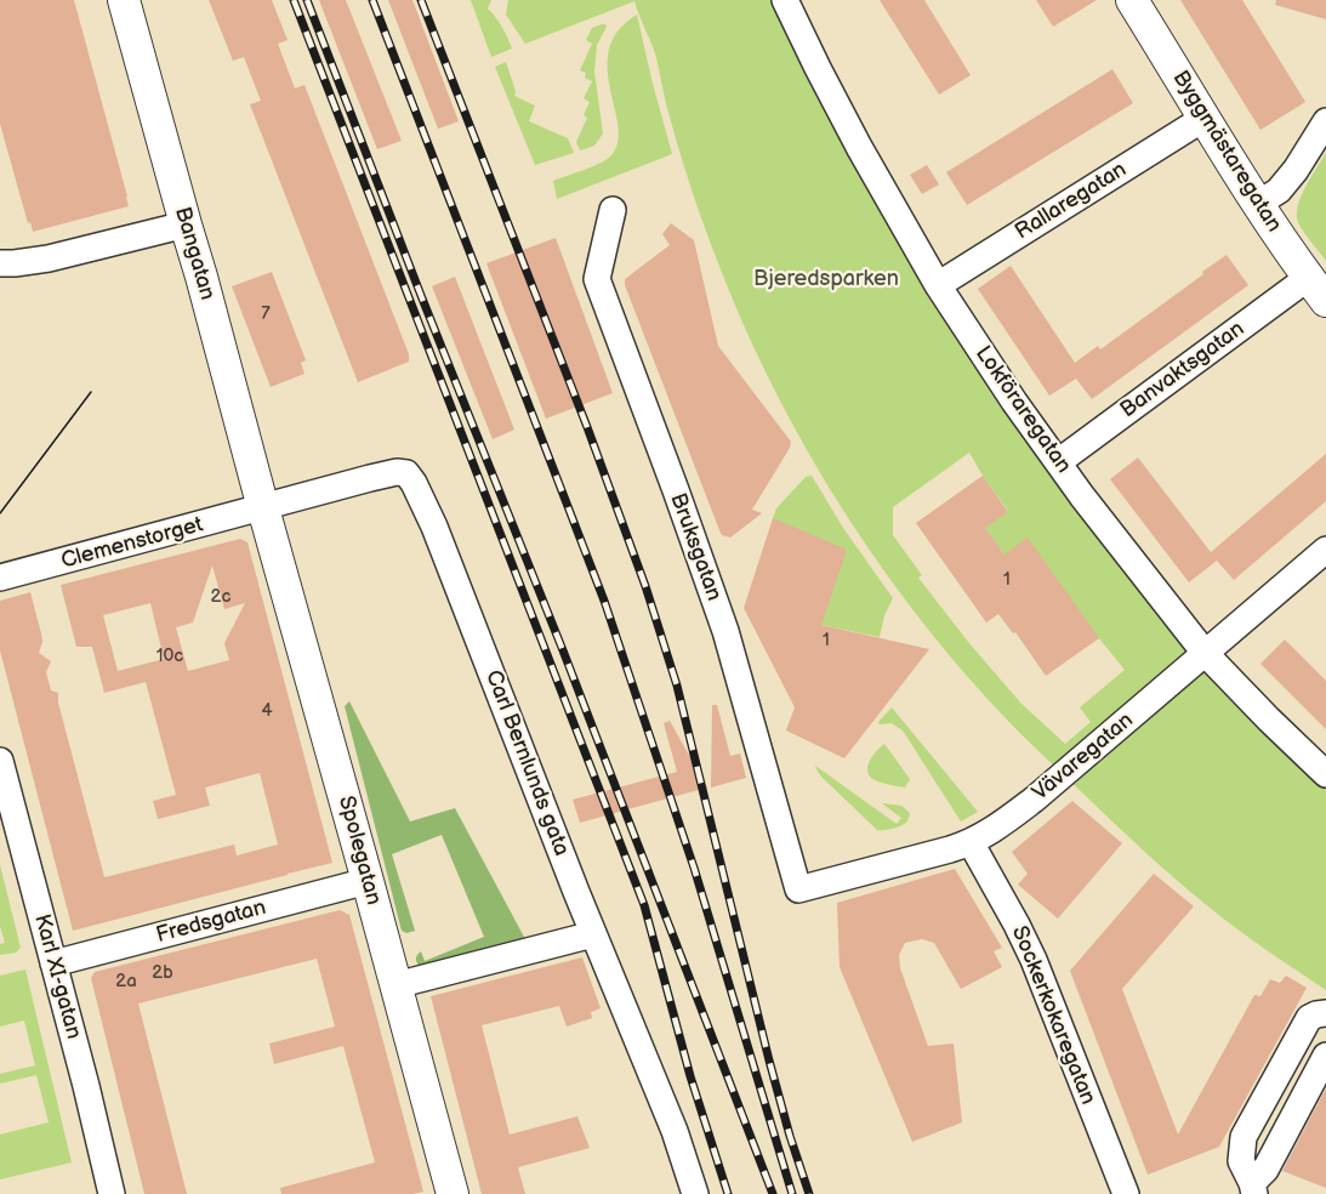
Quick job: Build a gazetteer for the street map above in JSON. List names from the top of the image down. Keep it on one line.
{"streets":{"street":["Byggmästaregatan","Rallaregatan","Bangatan","Banvaktsgatan","Lokföraregatan","Clemenstorget","Bruksgatan","Vävaregatan","Carl Bernlunds gata","Spolegatan","Fredsgatan","Karl XI-gatan","Sockerkokaregatan"]},"crossings":[["Byggmästaregatan","Rallaregatan"],["Byggmästaregatan","Banvaktsgatan"],["Rallaregatan","Lokföraregatan"],["Bangatan","Clemenstorget"],["Bangatan","Carl Bernlunds gata"],["Bangatan","Spolegatan"],["Banvaktsgatan","Lokföraregatan"],["Lokföraregatan","Vävaregatan"],["Clemenstorget","Carl Bernlunds gata"],["Clemenstorget","Spolegatan"],["Bruksgatan","Vävaregatan"],["Vävaregatan","Sockerkokaregatan"],["Carl Bernlunds gata","Spolegatan"],["Spolegatan","Fredsgatan"],["Fredsgatan","Karl XI-gatan"]],"parks":["Bjeredsparken"],"house_numbers":["7","1","2c","1","10c","4","2b","2a"]}
